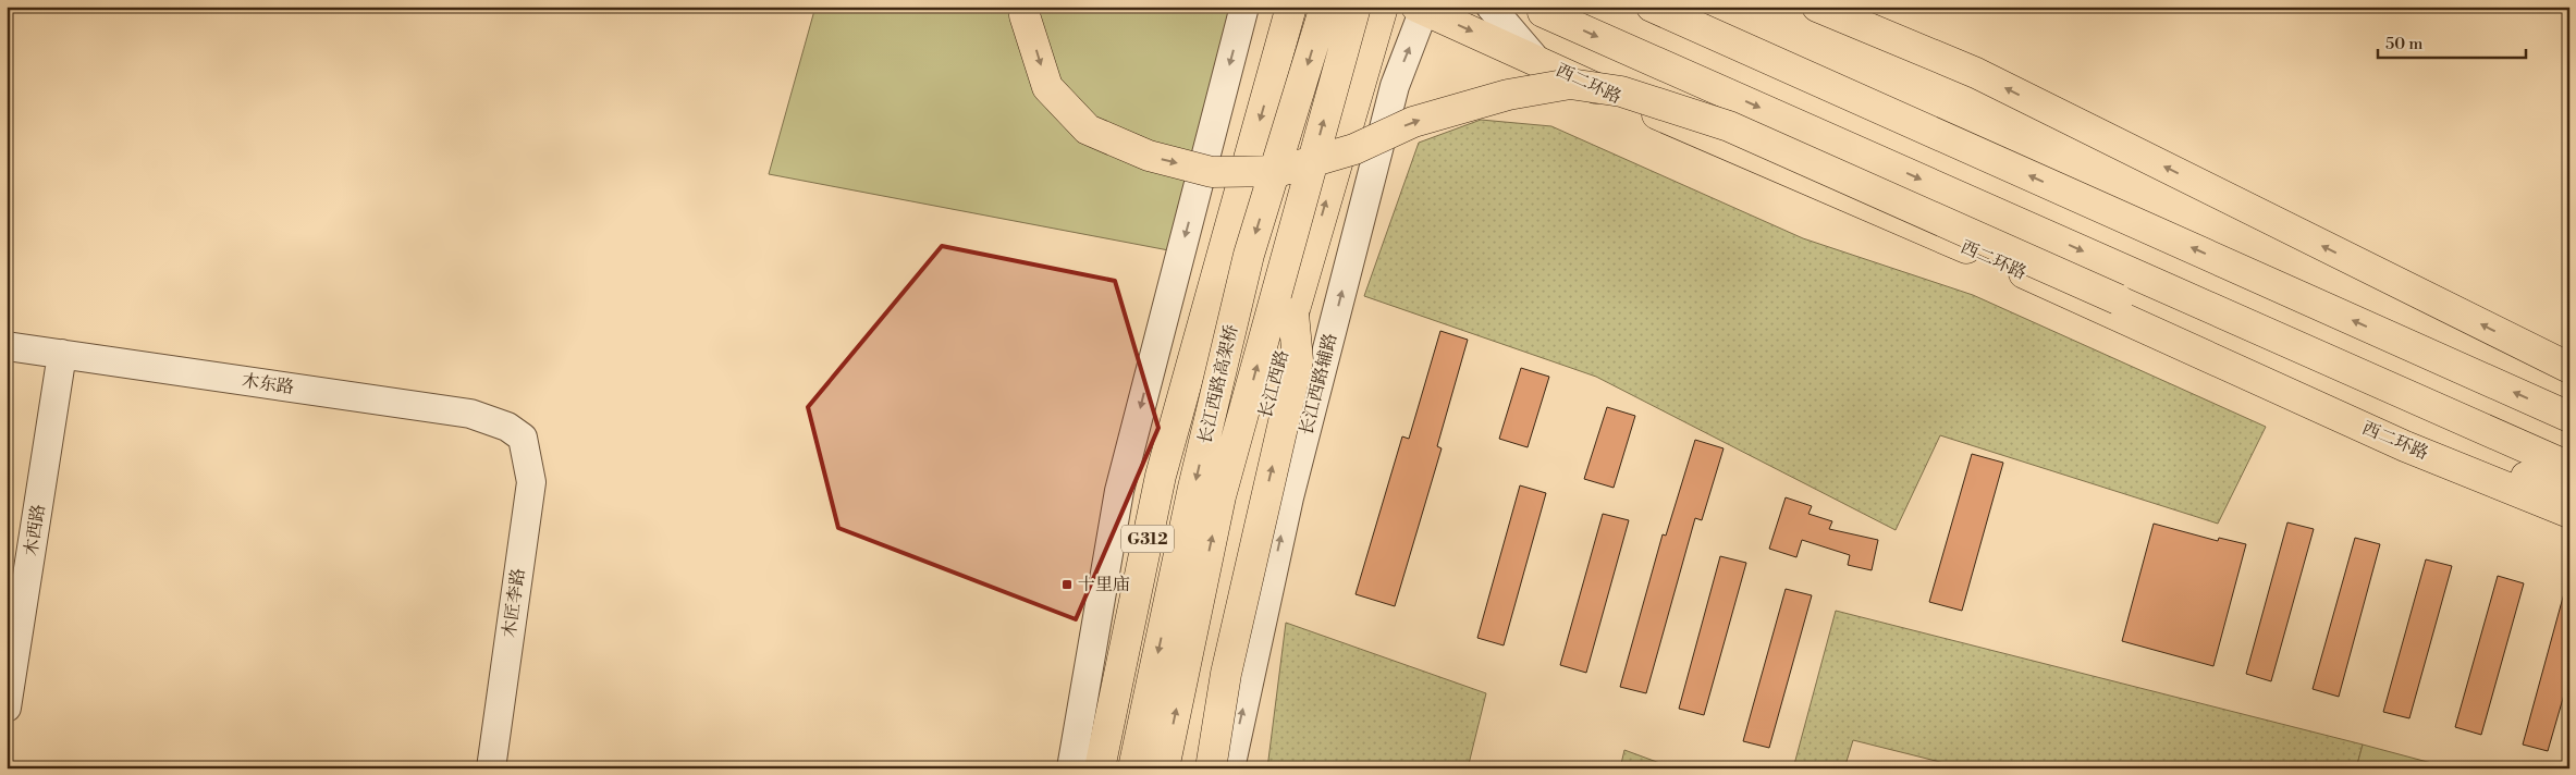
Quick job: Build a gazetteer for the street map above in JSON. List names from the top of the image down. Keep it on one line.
{"streets":{"highway":["西二环路","长江西路高架桥","长江西路","G312"],"street":["木东路","长江西路辅路","木西路","木匠李路"]},"crossings":[["西二环路","长江西路辅路"],["木东路","木西路"],["木东路","木匠李路"]],"places":{"transit":["十里庙"]},"scale_bar":"50 m"}
